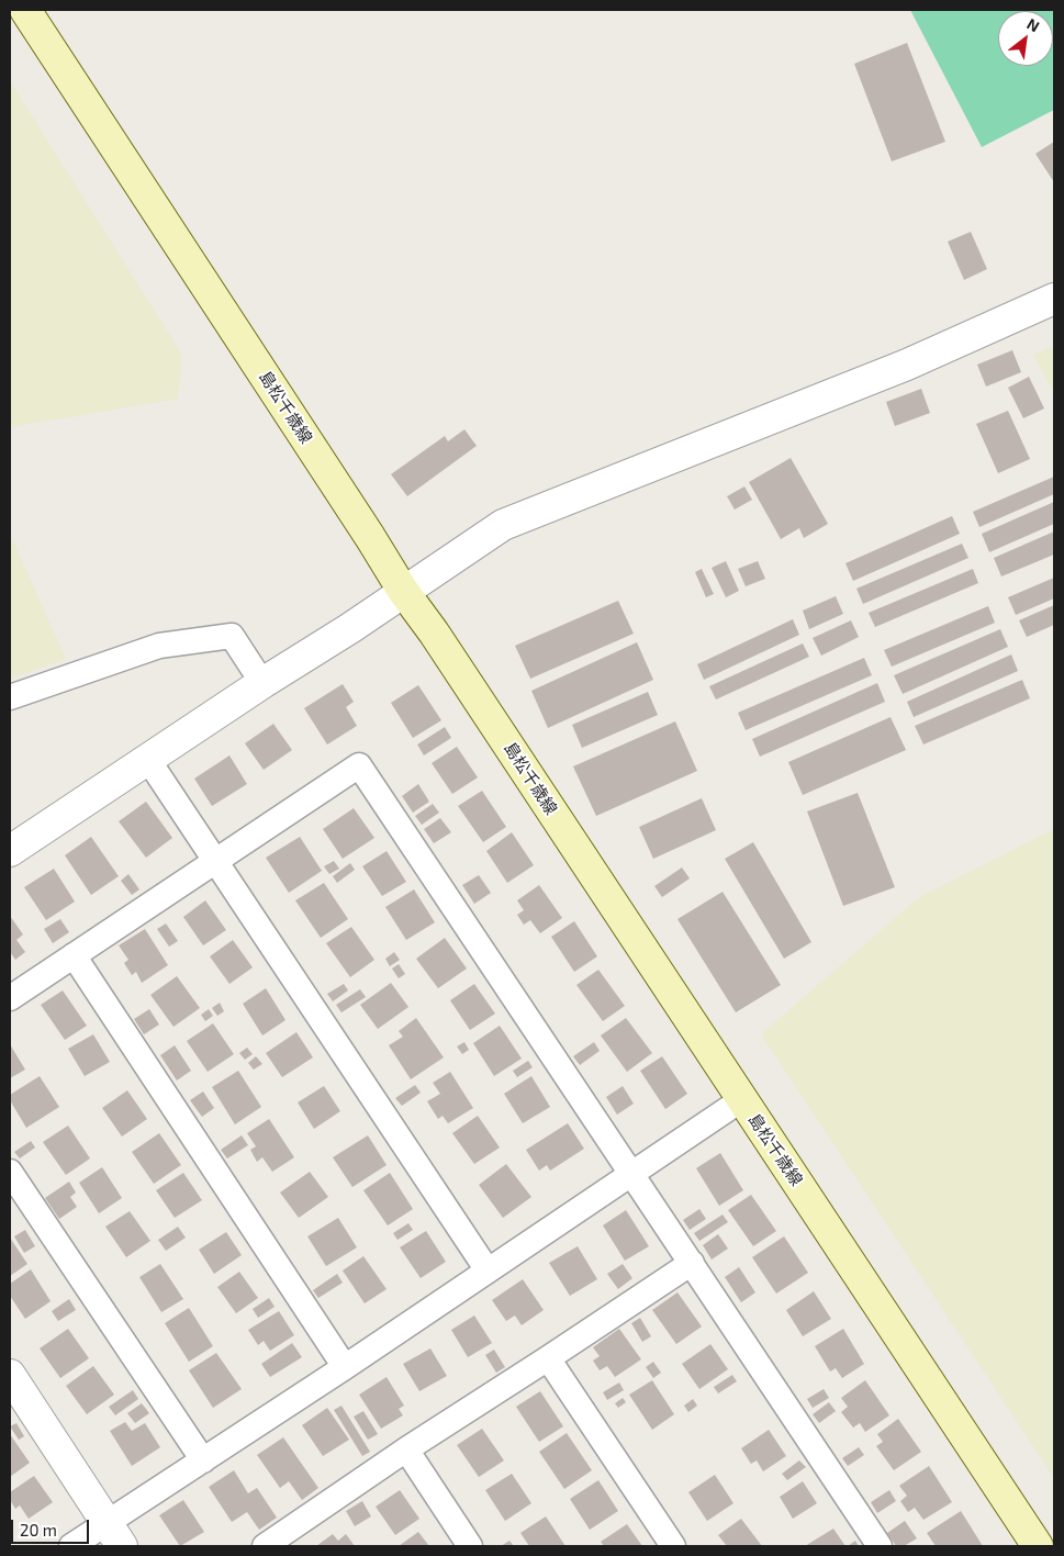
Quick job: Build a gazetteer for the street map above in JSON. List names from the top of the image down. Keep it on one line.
{"streets":{"main road":["島松千歳線"]},"scale_bar":"20 m","north":"top right"}
